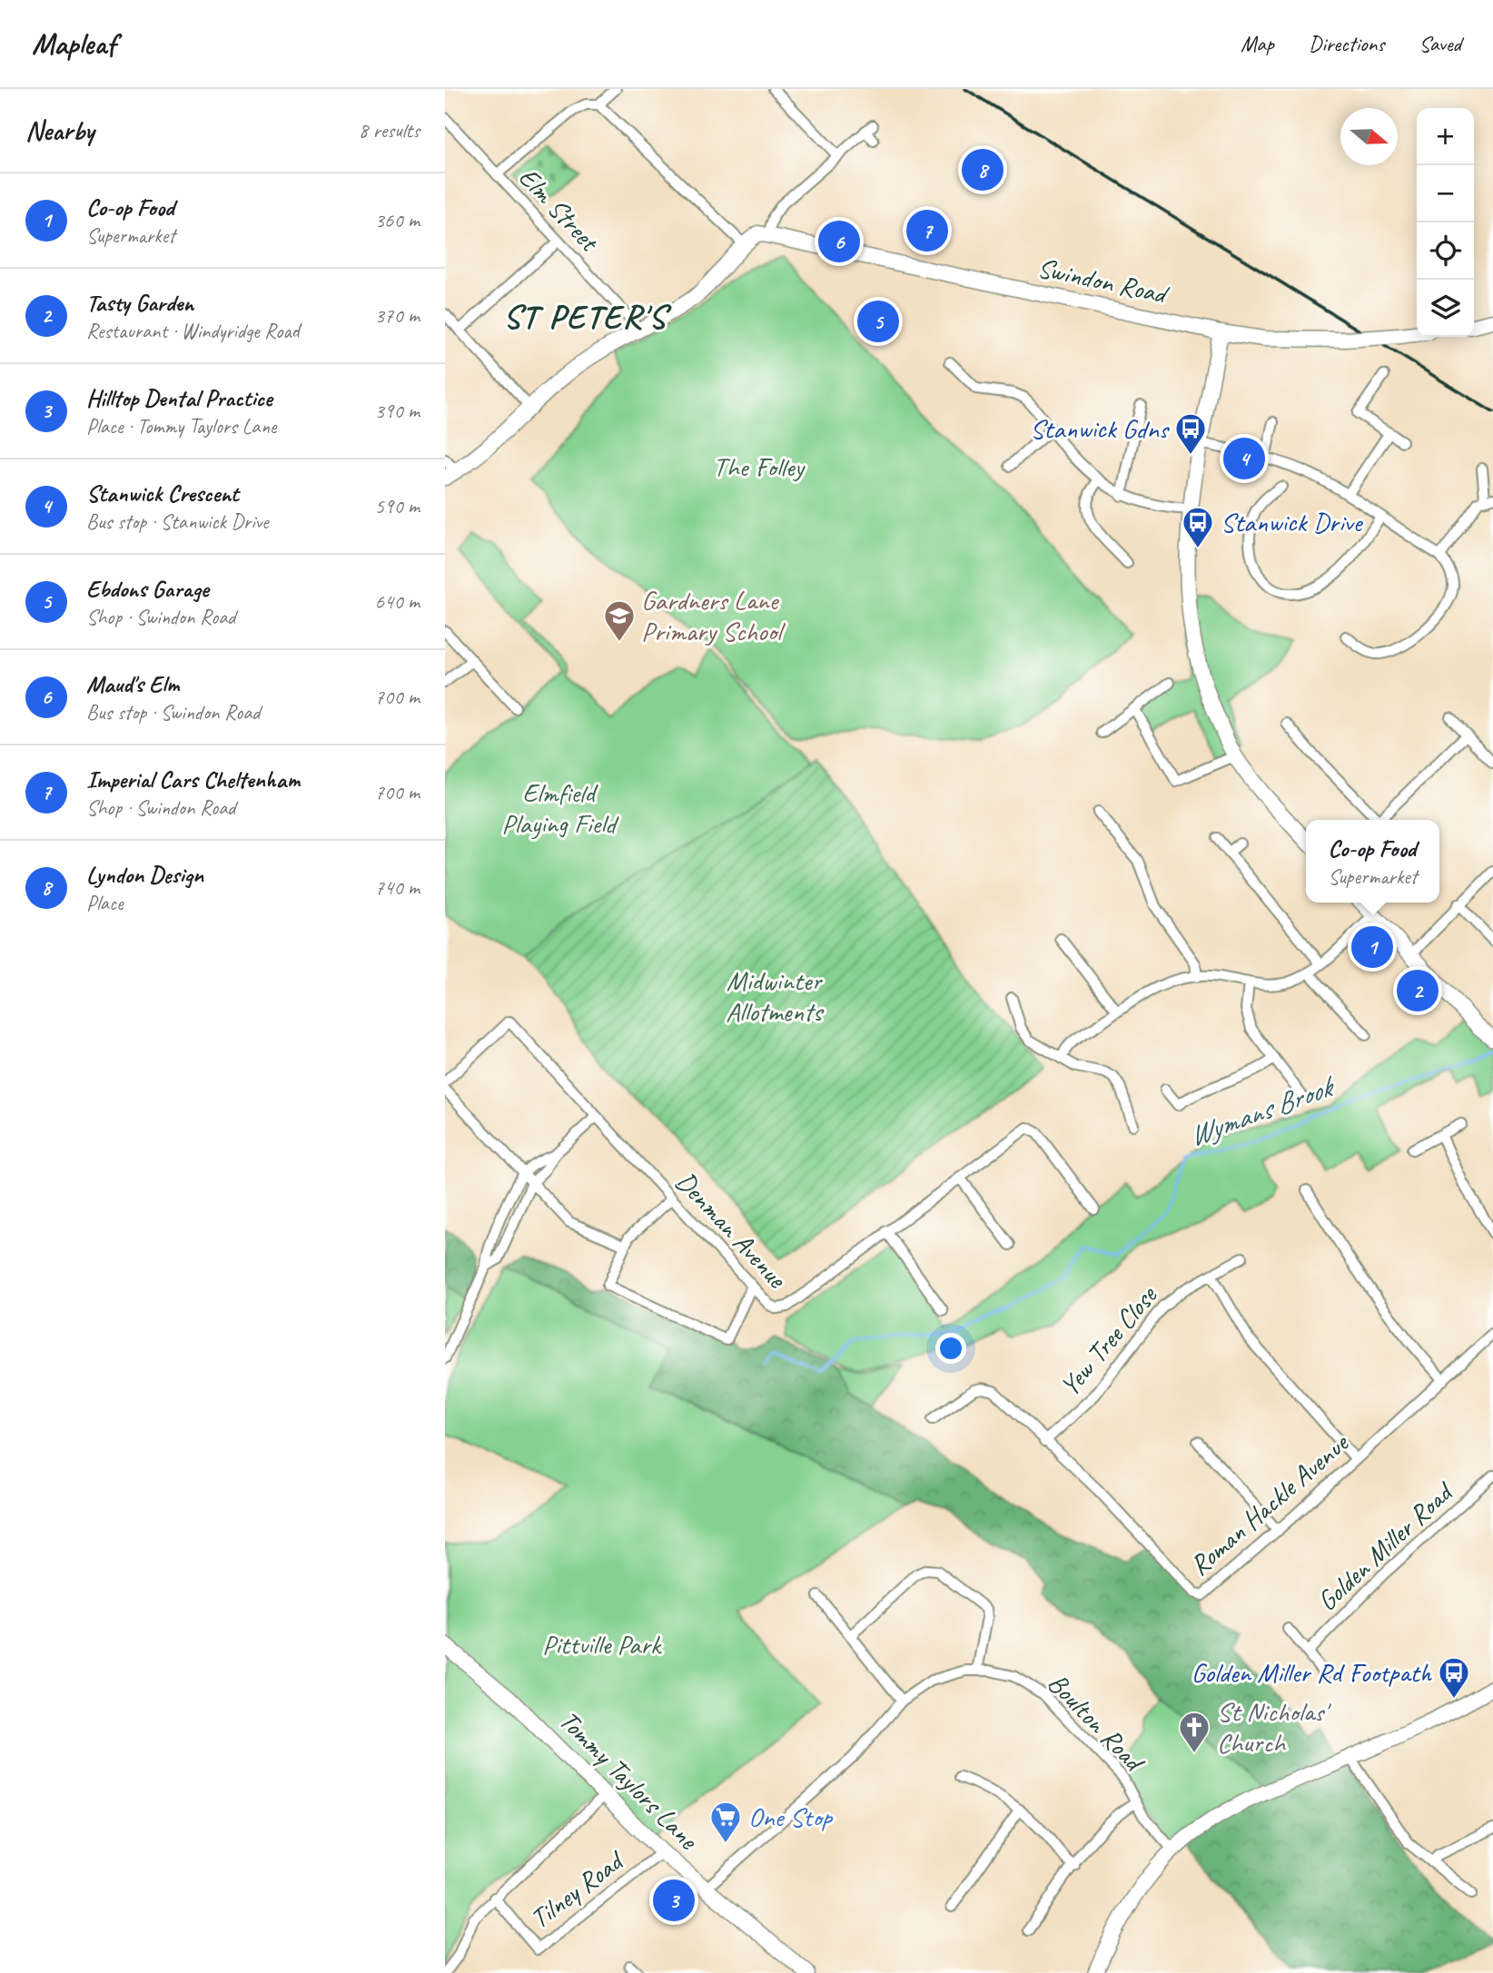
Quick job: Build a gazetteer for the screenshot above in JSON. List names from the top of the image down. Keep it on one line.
{"streets":{"street":["Elm Street","Swindon Road","Denman Avenue","Yew Tree Close","Roman Hackle Avenue","Golden Miller Road","Boulton Road","Tommy Taylors Lane","Tilney Road"]},"crossings":[["Yew Tree Close","Roman Hackle Avenue"],["Boulton Road","Tommy Taylors Lane"],["Tommy Taylors Lane","Tilney Road"]],"districts":["ST PETER'S"],"water":["Wymans Brook"],"parks":["The Folley","Elmfield Playing Field","Midwinter Allotments","Pittville Park"],"places":{"bus stop":["Stanwick Gdns","Stanwick Drive","Golden Miller Rd Footpath"],"school or university":["Gardners Lane Primary School"],"church":["St Nicholas' Church"],"supermarket":["One Stop"]},"north":"right","page":{"header":"Mapleaf","nav":["Map","Directions","Saved"],"heading":["Nearby","8 results"],"map_buttons":["+","−"],"pins":["8","7","6","5","4","1","2","3"],"list":[{"mark":"1","name":"Co-op Food","note":"Supermarket","value":"360 m"},{"mark":"2","name":"Tasty Garden","note":"Restaurant · Windyridge Road","value":"370 m"},{"mark":"3","name":"Hilltop Dental Practice","note":"Place · Tommy Taylors Lane","value":"390 m"},{"mark":"4","name":"Stanwick Crescent","note":"Bus stop · Stanwick Drive","value":"590 m"},{"mark":"5","name":"Ebdons Garage","note":"Shop · Swindon Road","value":"640 m"},{"mark":"6","name":"Maud's Elm","note":"Bus stop · Swindon Road","value":"700 m"},{"mark":"7","name":"Imperial Cars Cheltenham","note":"Shop · Swindon Road","value":"700 m"},{"mark":"8","name":"Lyndon Design","note":"Place","value":"740 m"}],"popup":["Co-op Food","Supermarket"]}}
